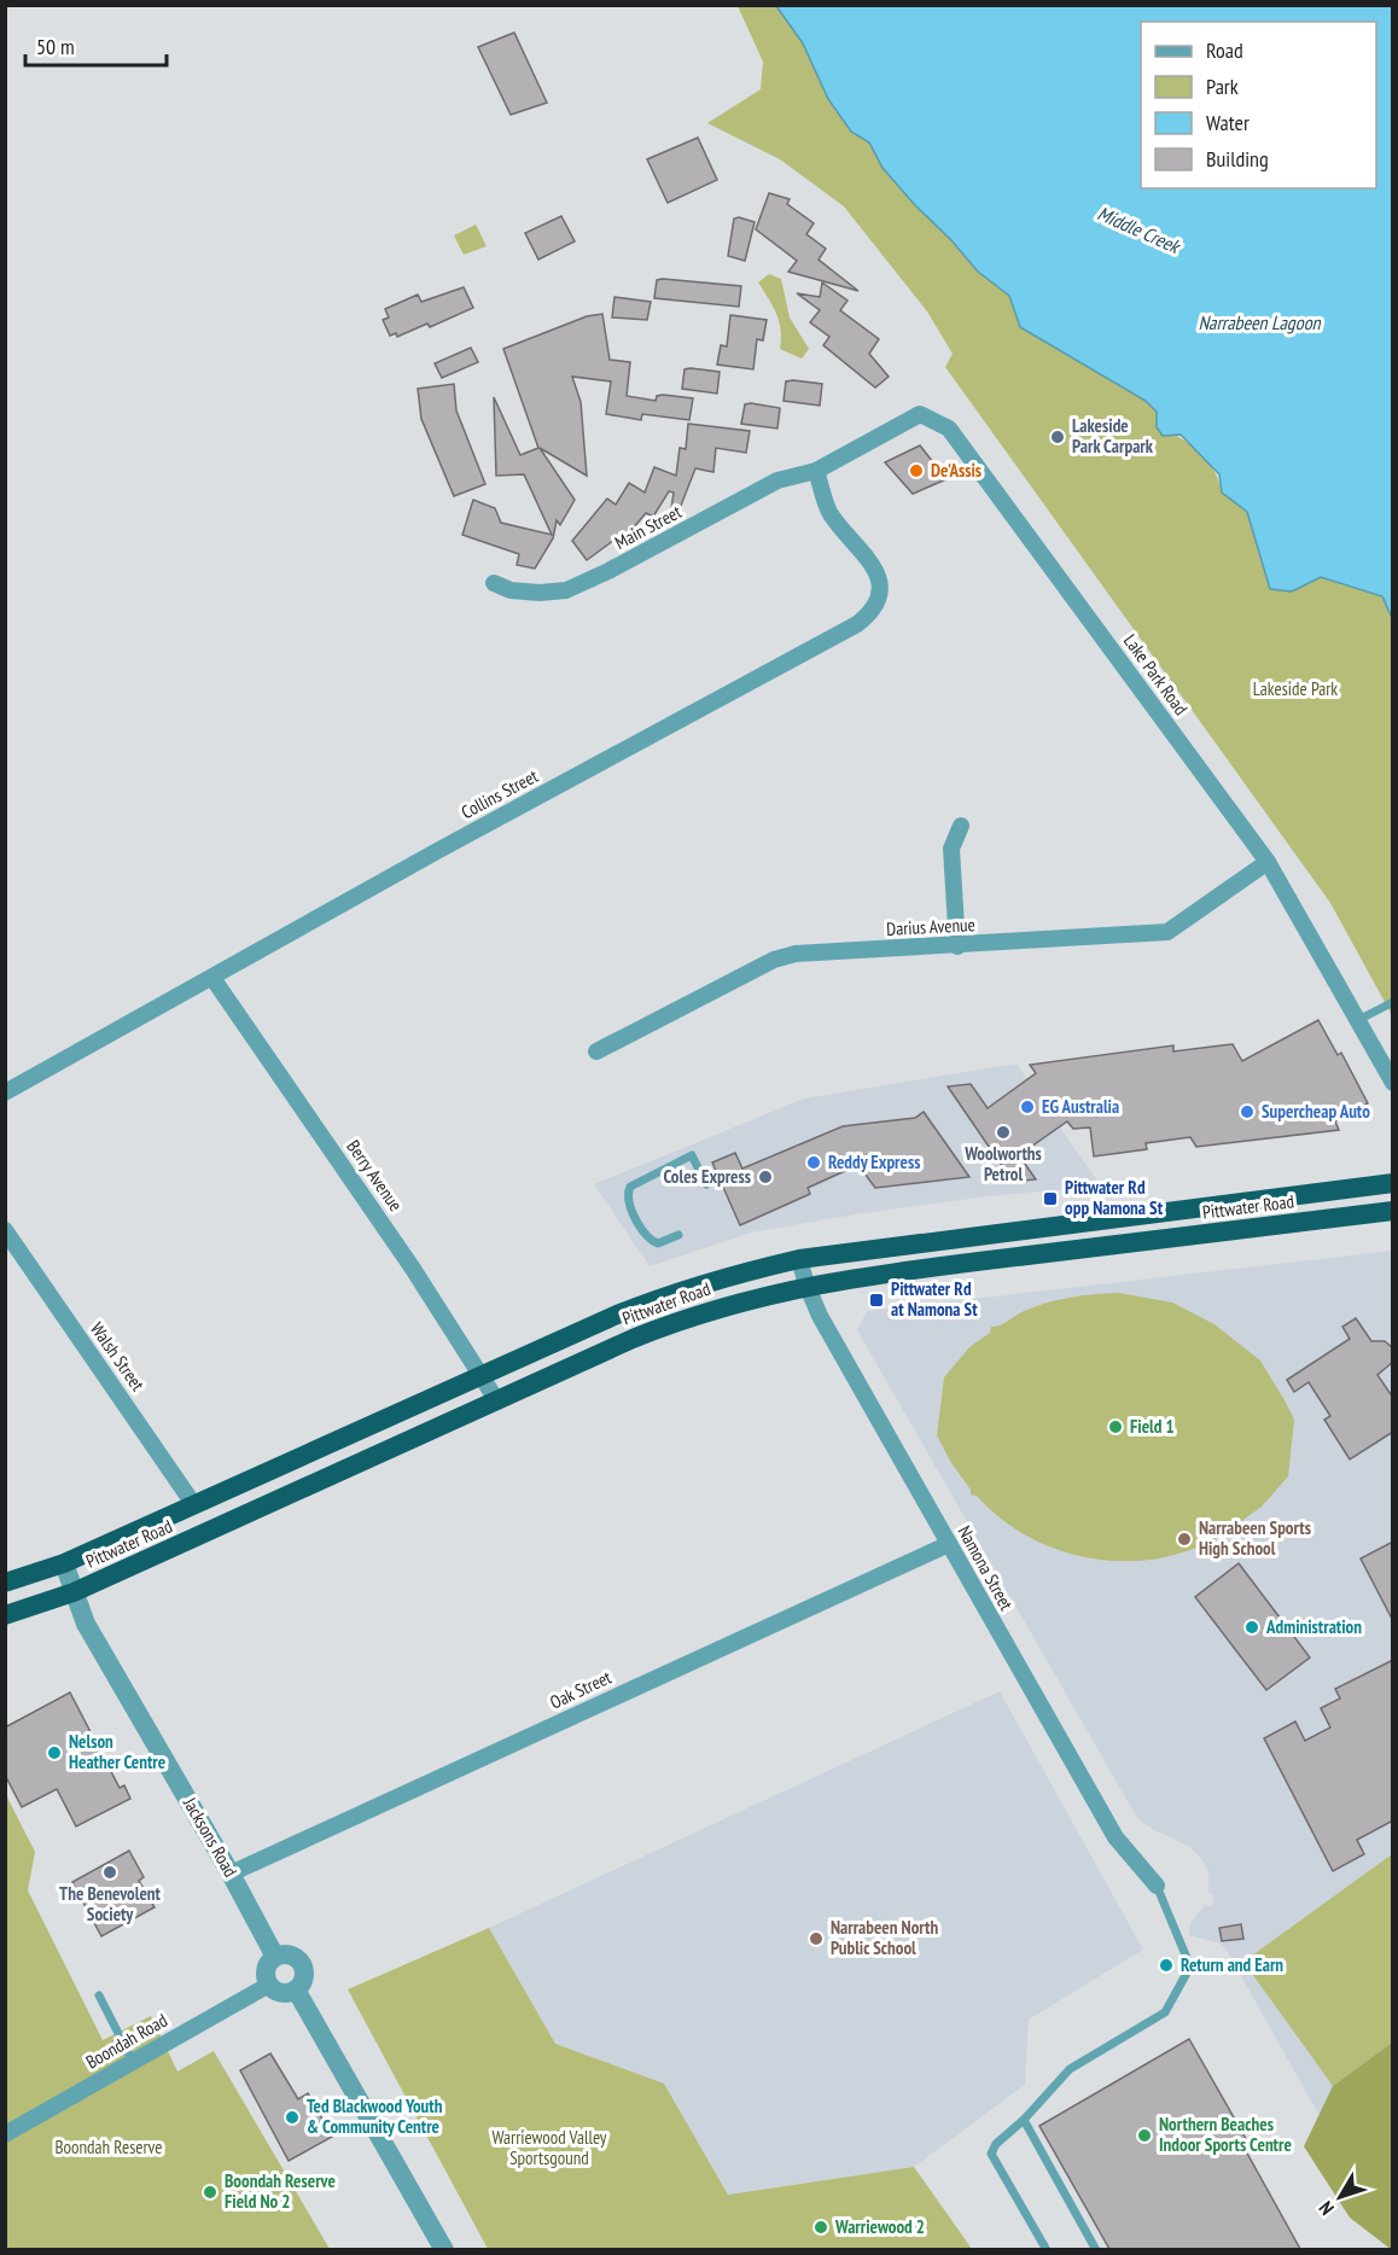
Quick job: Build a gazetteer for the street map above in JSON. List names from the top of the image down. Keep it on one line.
{"streets":{"highway":["Pittwater Road"],"street":["Main Street","Lake Park Road","Collins Street","Darius Avenue","Berry Avenue","Walsh Street","Namona Street","Oak Street","Jacksons Road","Boondah Road"]},"crossings":[["Main Street","Lake Park Road"],["Main Street","Collins Street"],["Lake Park Road","Collins Street"],["Lake Park Road","Darius Avenue"],["Collins Street","Berry Avenue"],["Berry Avenue","Pittwater Road"],["Pittwater Road","Walsh Street"],["Pittwater Road","Namona Street"],["Pittwater Road","Jacksons Road"],["Namona Street","Oak Street"],["Oak Street","Jacksons Road"],["Jacksons Road","Boondah Road"]],"water":["Middle Creek","Narrabeen Lagoon"],"parks":["Lakeside Park","Warriewood Valley Sportsgound","Boondah Reserve"],"places":{"other":["Lakeside Park Carpark","De'Assis","EG Australia","Supercheap Auto","Woolworths Petrol","Reddy Express","Coles Express","Field 1","Narrabeen Sports High School","Administration","Nelson Heather Centre","The Benevolent Society","Narrabeen North Public School","Return and Earn","Ted Blackwood Youth & Community Centre","Northern Beaches Indoor Sports Centre","Boondah Reserve Field No 2","Warriewood 2"],"transit":["Pittwater Rd opp Namona St","Pittwater Rd at Namona St"]},"legend":["Road","Park","Water","Building"],"scale_bar":"50 m","north":"bottom left"}
